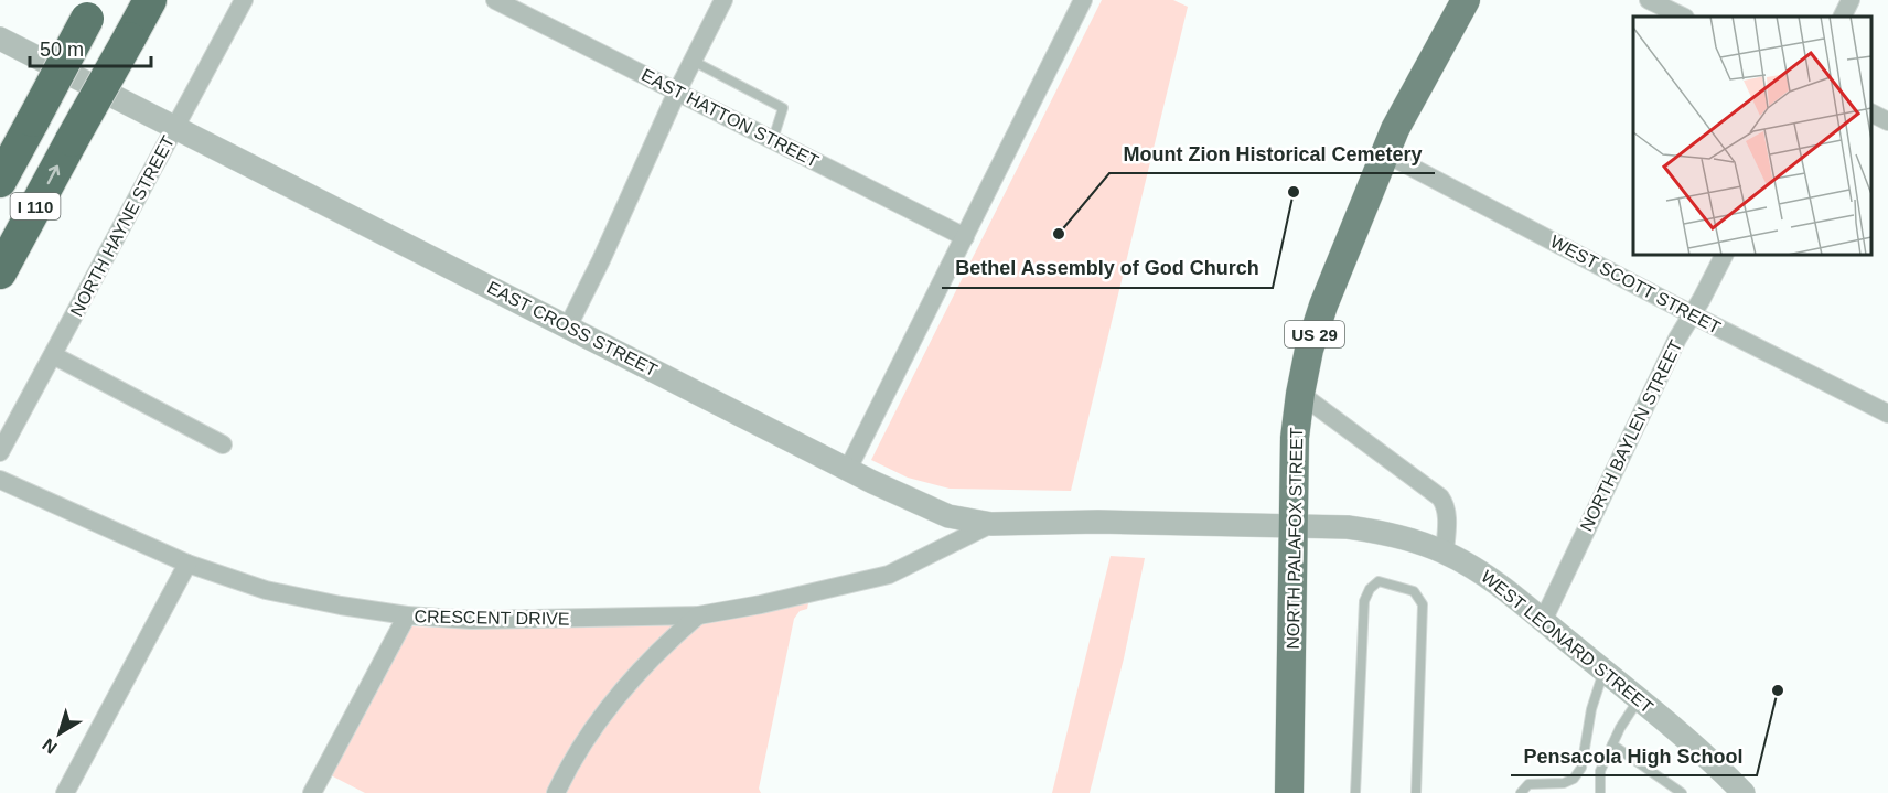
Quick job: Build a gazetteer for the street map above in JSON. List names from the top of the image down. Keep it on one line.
{"streets":{"highway":["I 110"],"main road":["US 29","NORTH PALAFOX STREET"],"street":["EAST HATTON STREET","NORTH HAYNE STREET","WEST SCOTT STREET","EAST CROSS STREET","NORTH BAYLEN STREET","CRESCENT DRIVE","WEST LEONARD STREET"]},"crossings":[["NORTH HAYNE STREET","EAST CROSS STREET"],["WEST SCOTT STREET","NORTH BAYLEN STREET"],["WEST SCOTT STREET","NORTH PALAFOX STREET"],["EAST CROSS STREET","CRESCENT DRIVE"],["EAST CROSS STREET","WEST LEONARD STREET"],["NORTH BAYLEN STREET","WEST LEONARD STREET"],["NORTH PALAFOX STREET","WEST LEONARD STREET"]],"places":["Bethel Assembly of God Church","Mount Zion Historical Cemetery","Pensacola High School"],"scale_bar":"50 m","north":"bottom left"}
